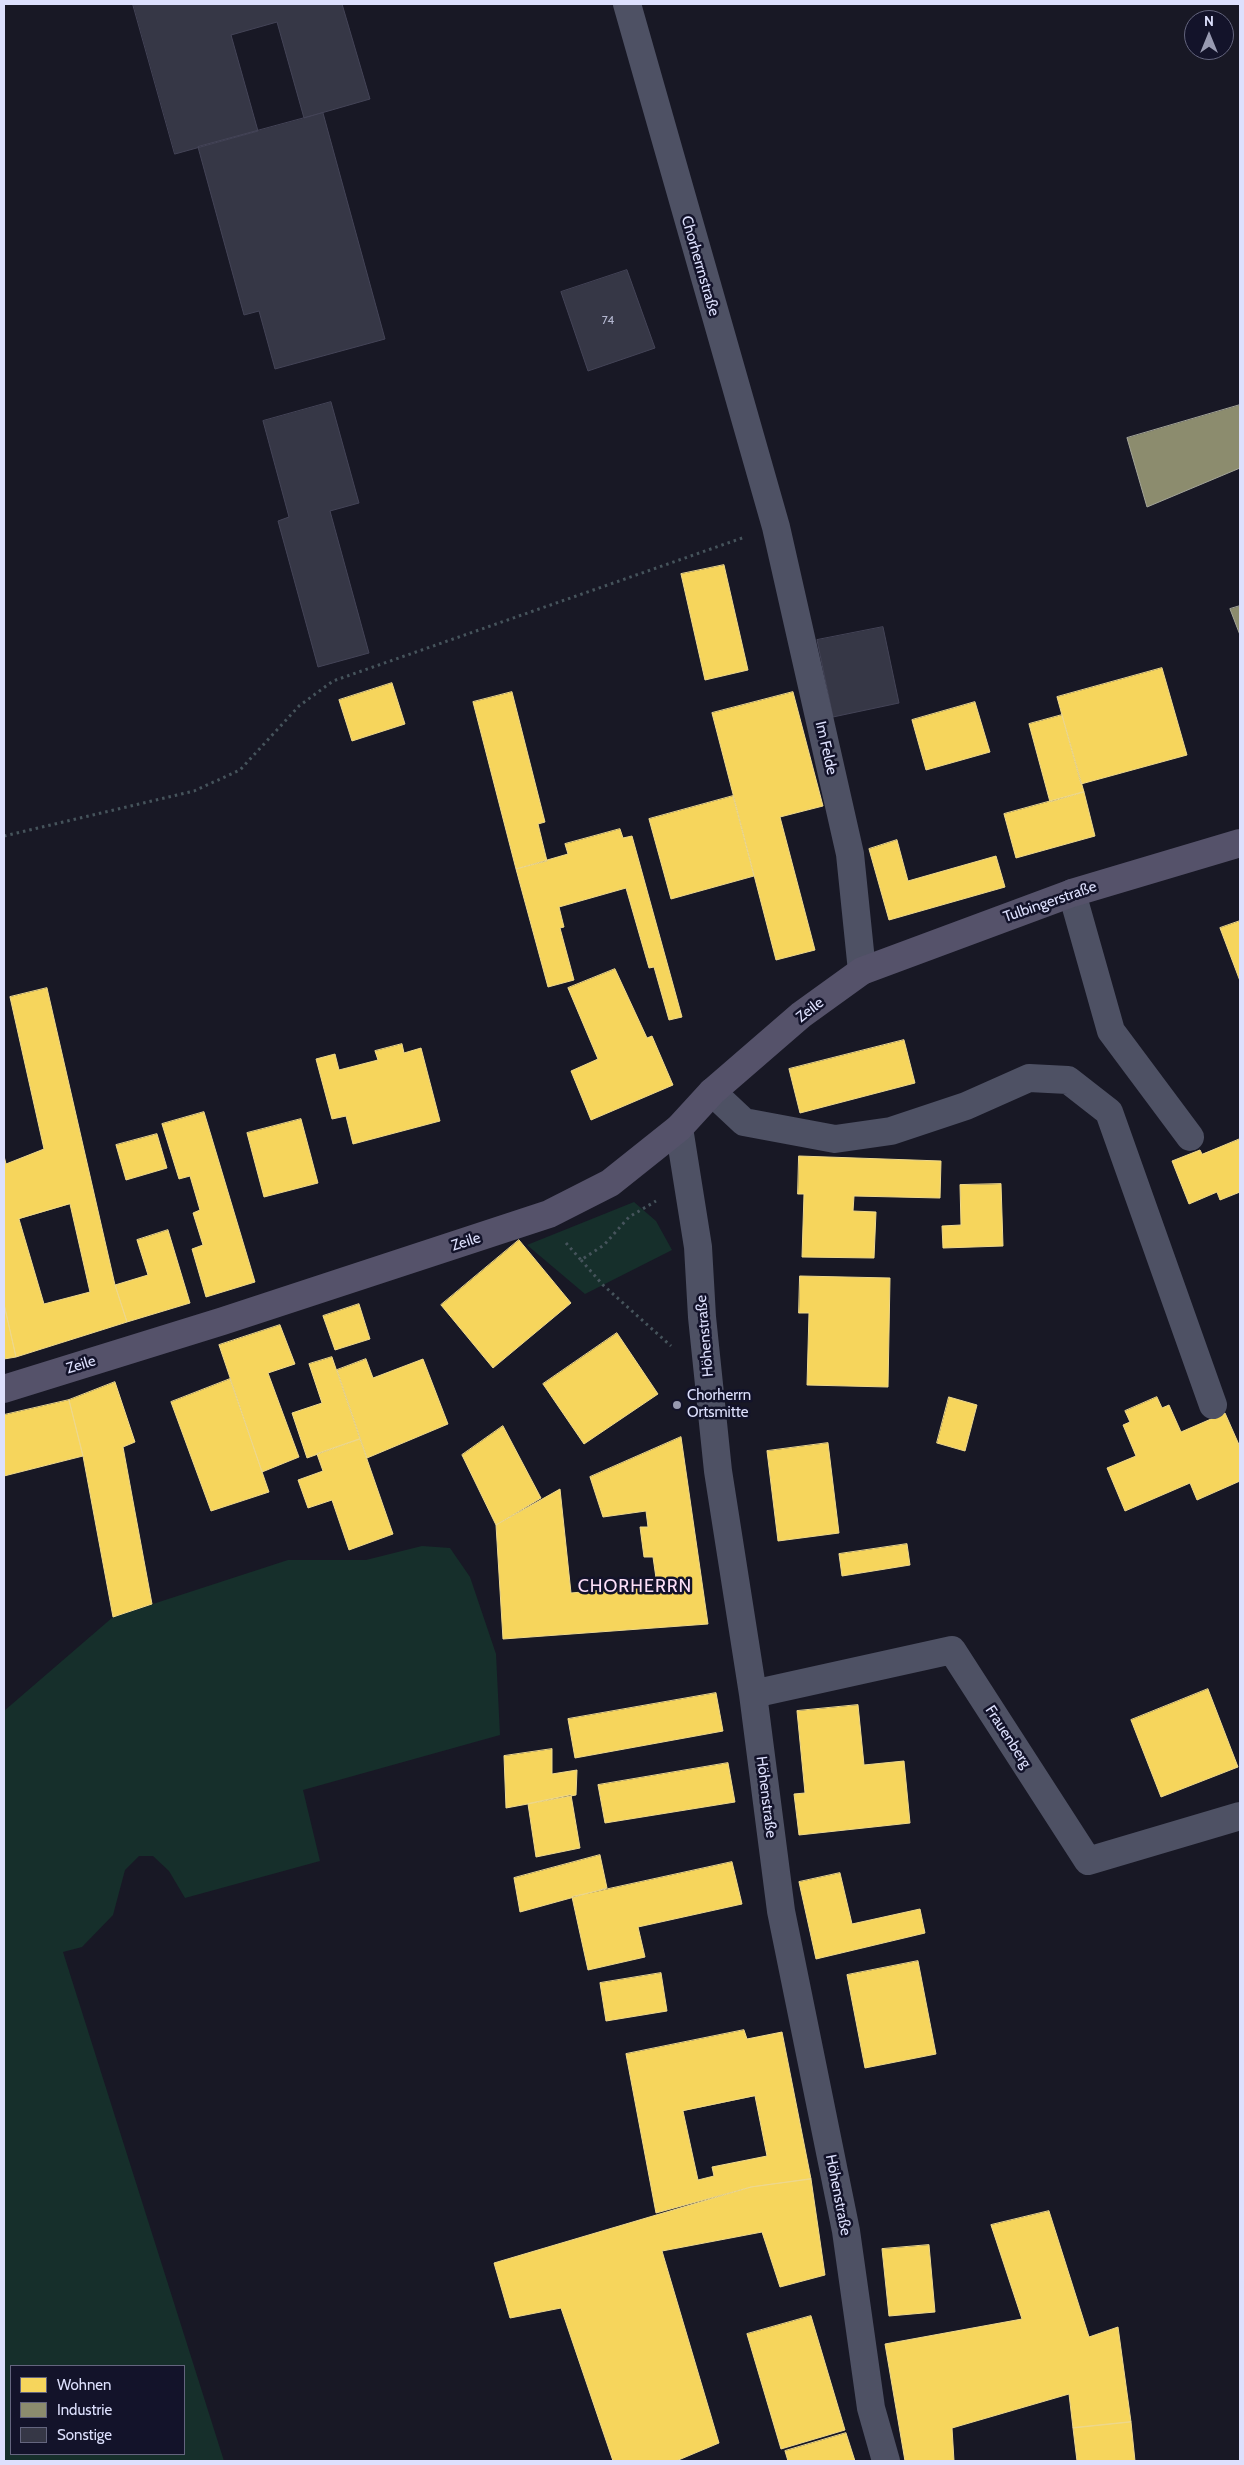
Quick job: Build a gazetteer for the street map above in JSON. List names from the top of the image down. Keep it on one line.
{"streets":{"main road":["Tulbingerstraße","Zeile"],"street":["Chorherrnstraße","Im Felde","Höhenstraße","Frauenberg"]},"crossings":[["Chorherrnstraße","Im Felde"],["Im Felde","Tulbingerstraße"],["Im Felde","Zeile"],["Tulbingerstraße","Zeile"],["Zeile","Höhenstraße"],["Höhenstraße","Frauenberg"]],"districts":["CHORHERRN"],"places":["Chorherrn Ortsmitte"],"house_numbers":["74"],"legend":["Wohnen","Industrie","Sonstige"],"north":"top"}
